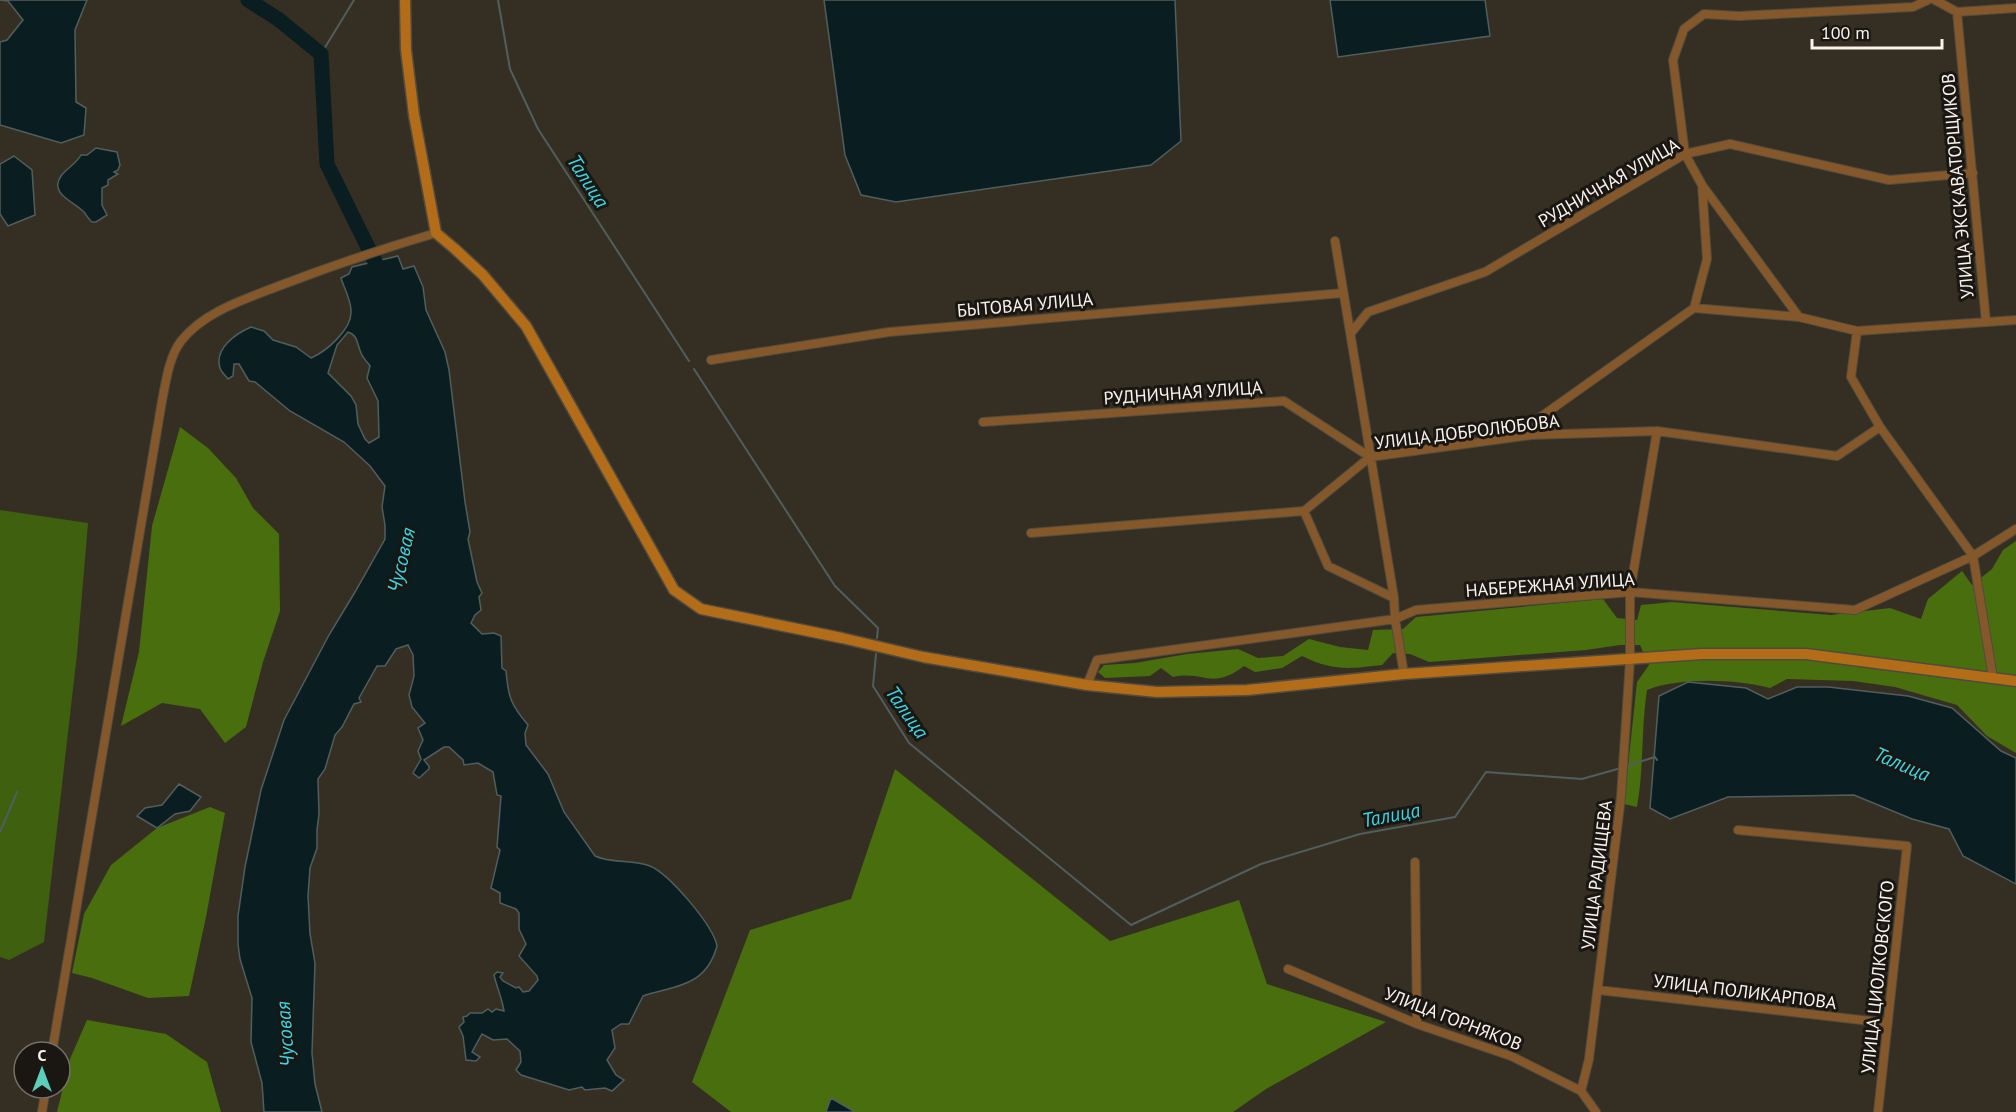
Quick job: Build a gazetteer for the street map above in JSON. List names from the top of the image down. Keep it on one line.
{"streets":{"street":["РУДНИЧНАЯ УЛИЦА","УЛИЦА ЭКСКАВАТОРЩИКОВ","БЫТОВАЯ УЛИЦА","УЛИЦА ДОБРОЛЮБОВА","НАБЕРЕЖНАЯ УЛИЦА","УЛИЦА РАДИЩЕВА","УЛИЦА ЦИОЛКОВСКОГО","УЛИЦА ПОЛИКАРПОВА","УЛИЦА ГОРНЯКОВ"]},"crossings":[["РУДНИЧНАЯ УЛИЦА","УЛИЦА ЭКСКАВАТОРЩИКОВ"],["РУДНИЧНАЯ УЛИЦА","УЛИЦА ДОБРОЛЮБОВА"],["УЛИЦА ДОБРОЛЮБОВА","УЛИЦА РАДИЩЕВА"],["НАБЕРЕЖНАЯ УЛИЦА","УЛИЦА РАДИЩЕВА"],["УЛИЦА РАДИЩЕВА","УЛИЦА ПОЛИКАРПОВА"],["УЛИЦА РАДИЩЕВА","УЛИЦА ГОРНЯКОВ"],["УЛИЦА ЦИОЛКОВСКОГО","УЛИЦА ПОЛИКАРПОВА"]],"water":["Талица","Чусовая"],"scale_bar":"100 m","north":"top"}
